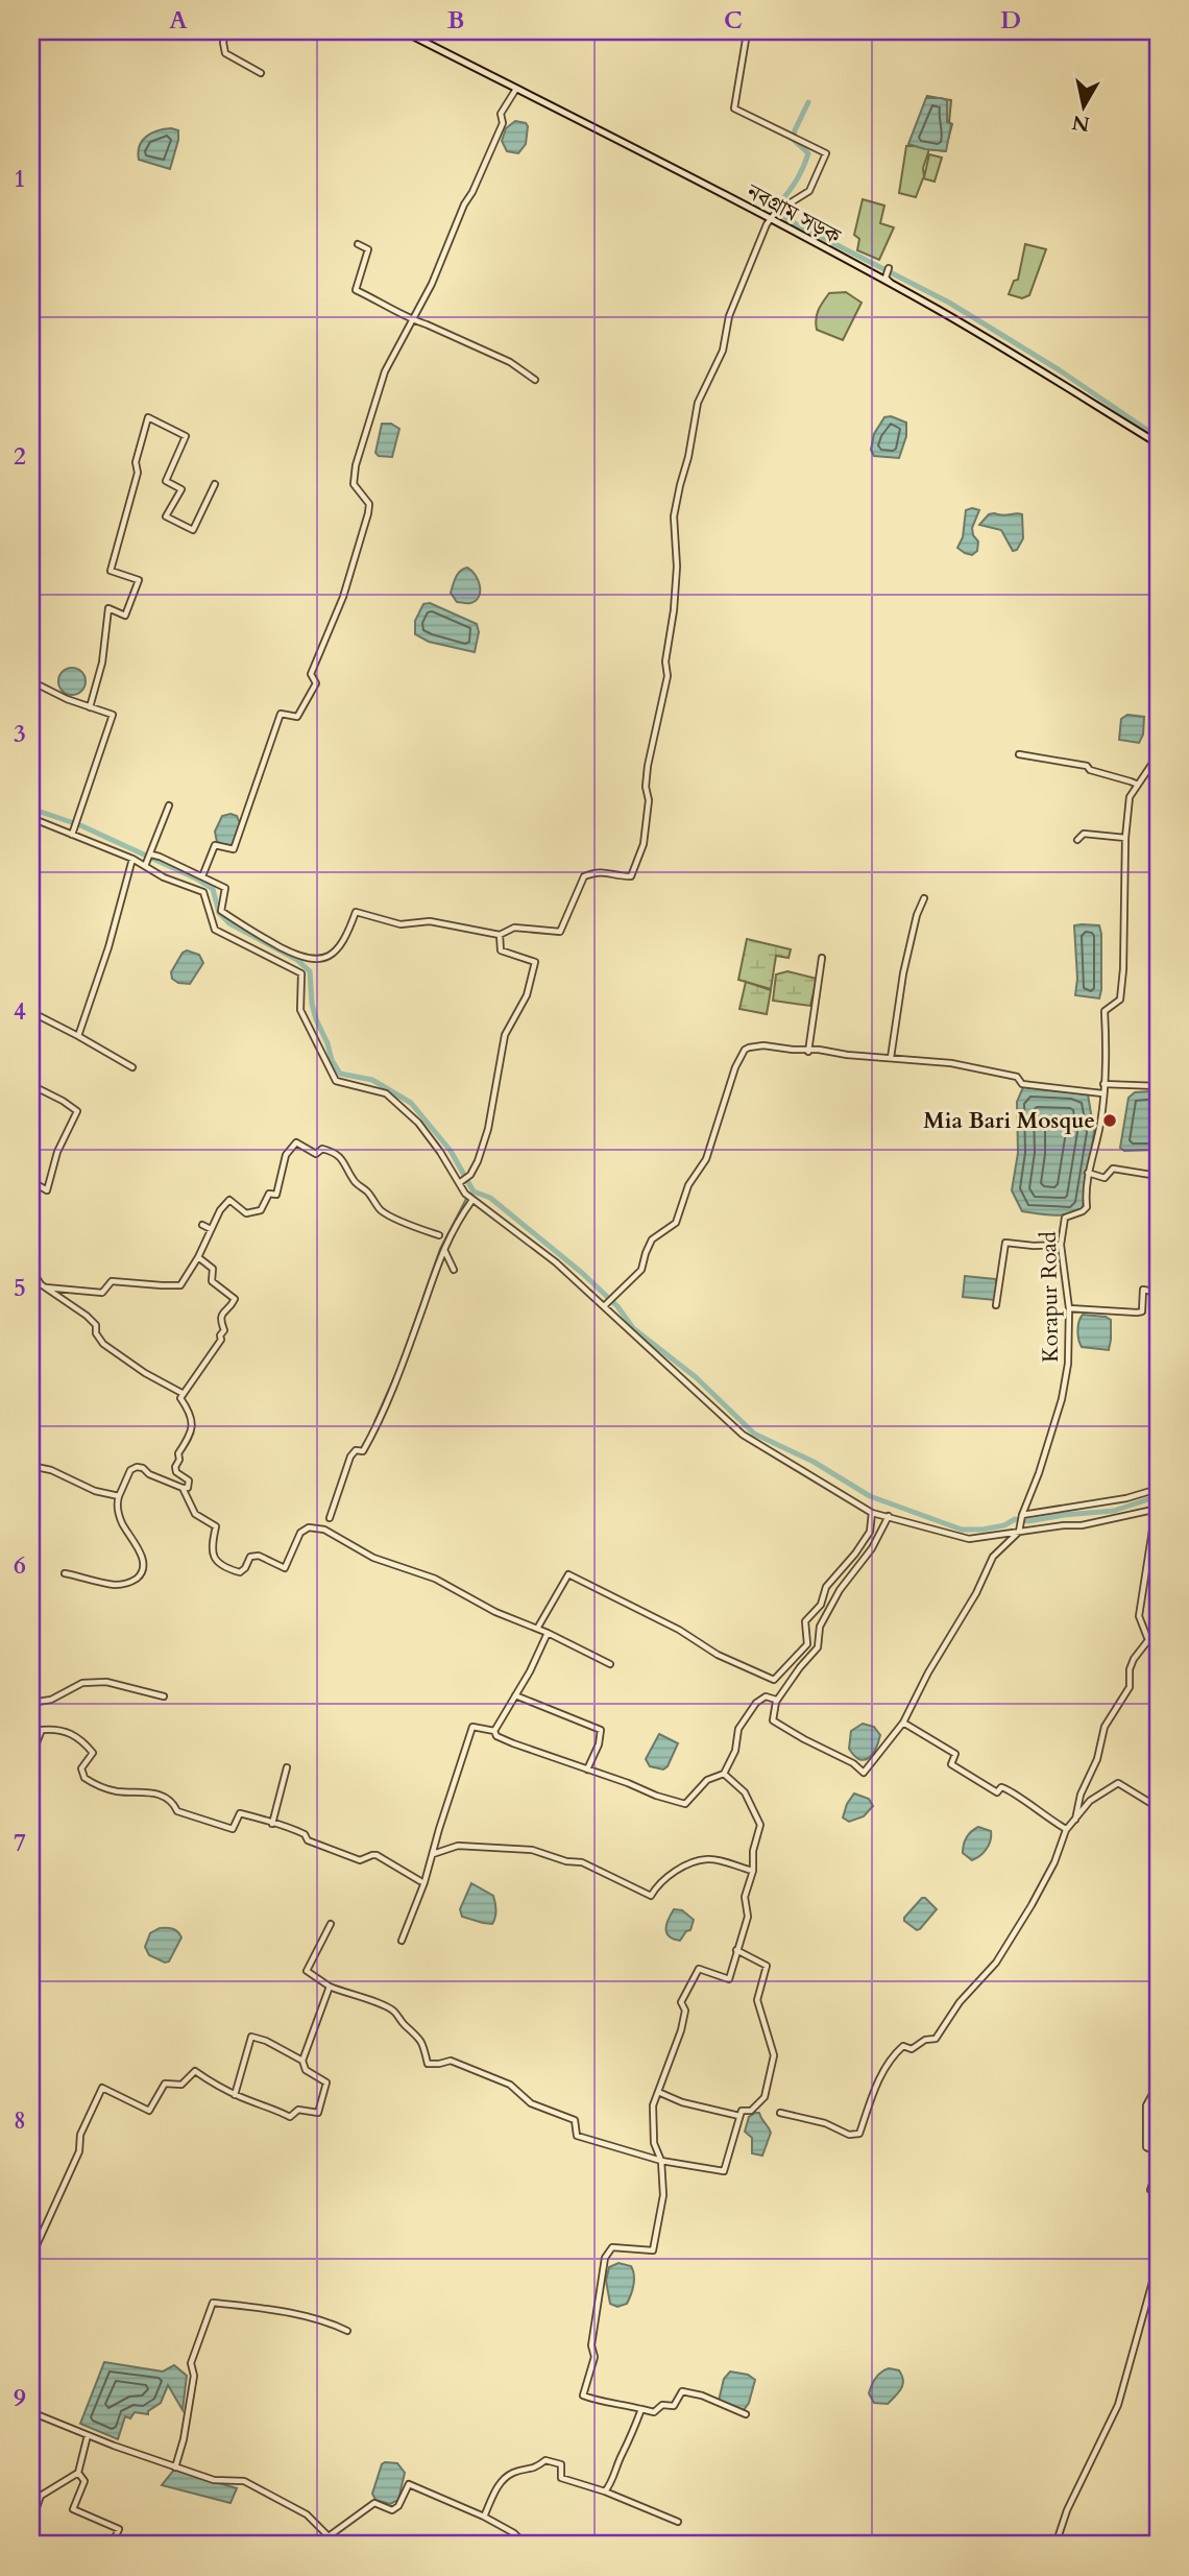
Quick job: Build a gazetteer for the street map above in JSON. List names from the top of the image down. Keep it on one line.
{"streets":{"main road":["নবগ্রাম সড়ক"],"street":["Korapur Road"]},"places":["Mia Bari Mosque"],"north":"bottom","grid":{"columns":["A","B","C","D"],"rows":["1","2","3","4","5","6","7","8","9"]}}
